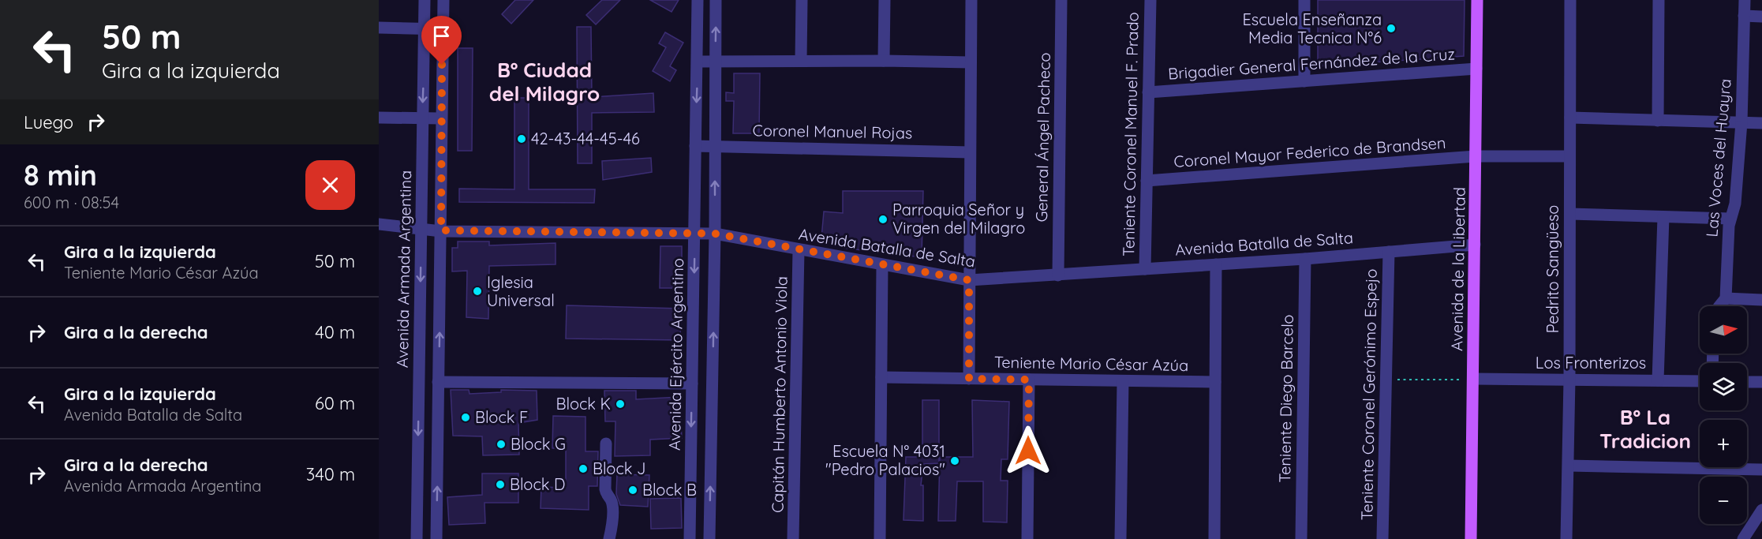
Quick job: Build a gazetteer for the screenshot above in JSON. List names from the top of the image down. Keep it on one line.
{"streets":{"main road":["Avenida de la Libertad"],"street":["Brigadier General Fernández de la Cruz","Coronel Manuel Rojas","Teniente Coronel Manuel F. Prado","General Ángel Pacheco","Coronel Mayor Federico de Brandsen","Las Voces del Huayra","Avenida Batalla de Salta","Avenida Armada Argentina","Pedrito Sangüeso","Avenida Ejército Argentino","Los Fronterizos","Teniente Mario César Azúa","Capitán Humberto Antonio Viola","Teniente Coronel Gerónimo Espejo","Teniente Diego Barcelo"]},"crossings":[["Brigadier General Fernández de la Cruz","Teniente Coronel Manuel F. Prado"],["Brigadier General Fernández de la Cruz","Avenida de la Libertad"],["Coronel Manuel Rojas","Avenida Ejército Argentino"],["Teniente Coronel Manuel F. Prado","Coronel Mayor Federico de Brandsen"],["Teniente Coronel Manuel F. Prado","Avenida Batalla de Salta"],["General Ángel Pacheco","Avenida Batalla de Salta"],["Coronel Mayor Federico de Brandsen","Avenida de la Libertad"],["Coronel Mayor Federico de Brandsen","Pedrito Sangüeso"],["Avenida Batalla de Salta","Avenida Armada Argentina"],["Avenida Batalla de Salta","Avenida de la Libertad"],["Avenida Batalla de Salta","Avenida Ejército Argentino"],["Avenida Batalla de Salta","Capitán Humberto Antonio Viola"],["Avenida Batalla de Salta","Teniente Coronel Gerónimo Espejo"],["Avenida Batalla de Salta","Teniente Diego Barcelo"],["Avenida de la Libertad","Los Fronterizos"],["Pedrito Sangüeso","Los Fronterizos"]],"districts":["Bº Ciudad del Milagro","Bº La Tradicion"],"places":["Escuela Enseñanza Media Tecnica N°6","42-43-44-45-46","Parroquia Señor y Virgen del Milagro","Iglesia Universal","Block K","Block F","Block G","Escuela N° 4031 \"Pedro Palacios\"","Block J","Block D","Block B"],"north":"right","page":{"turn":["50 m","Gira a la izquierda"],"then":"Luego","heading":["8 min","600 m · 08:54"],"list":[{"name":"Gira a la izquierda","note":"Teniente Mario César Azúa","value":"50 m"},{"name":"Gira a la derecha","value":"40 m"},{"name":"Gira a la izquierda","note":"Avenida Batalla de Salta","value":"60 m"},{"name":"Gira a la derecha","note":"Avenida Armada Argentina","value":"340 m"}],"map_buttons":["+","−"]}}
